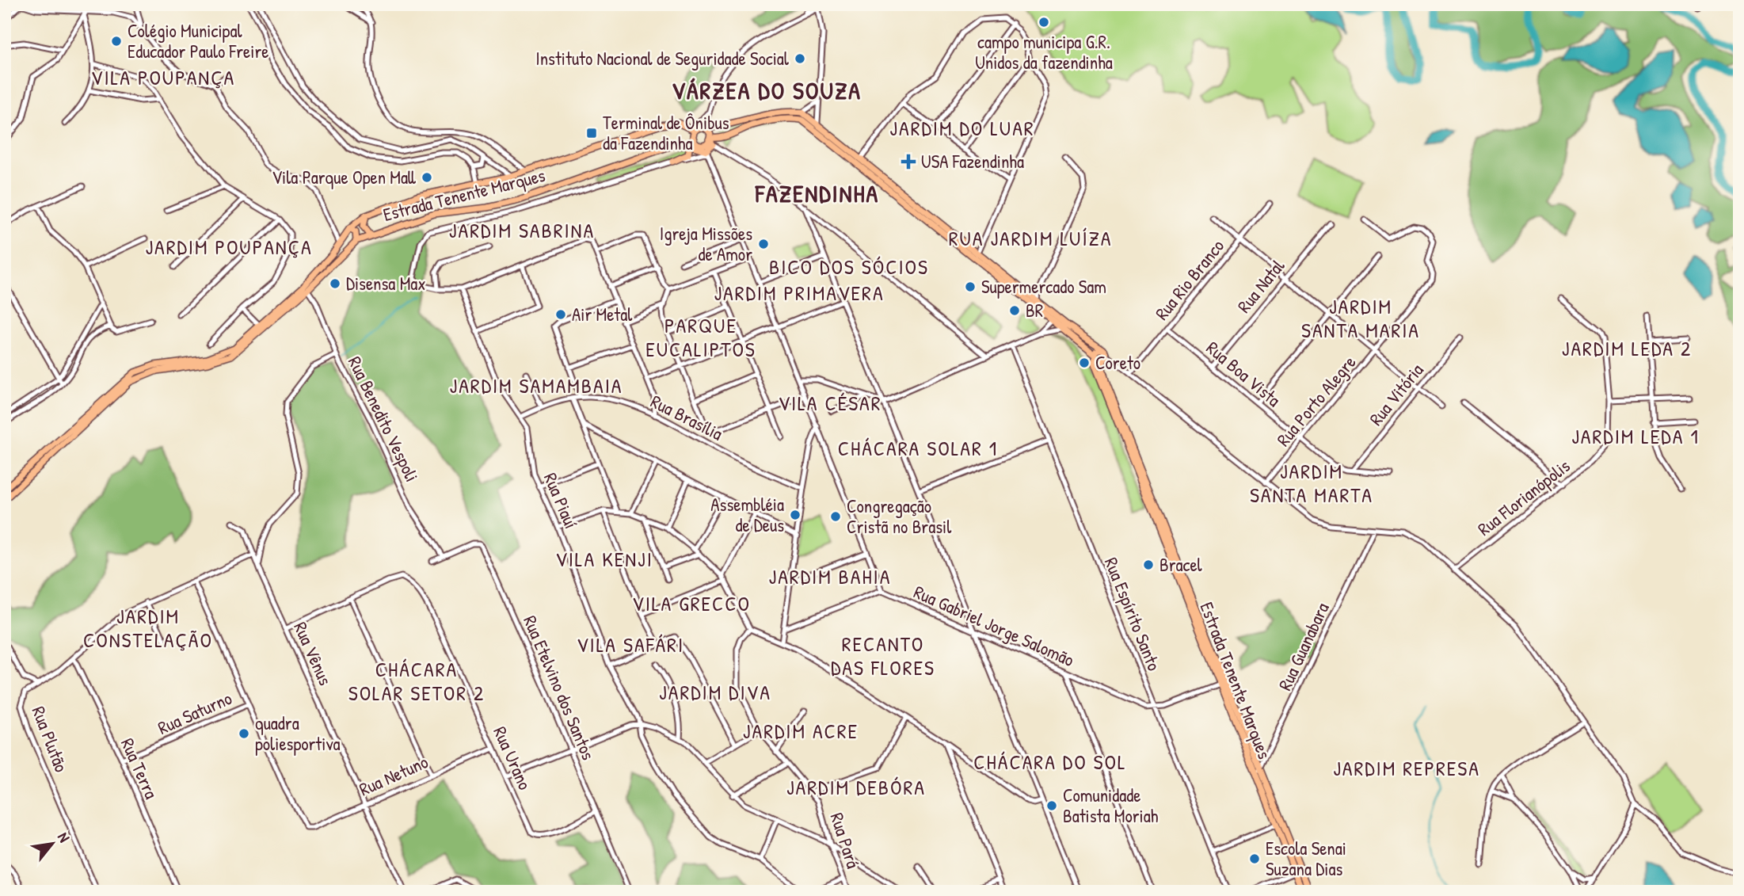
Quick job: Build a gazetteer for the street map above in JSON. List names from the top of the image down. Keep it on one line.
{"streets":{"main road":["Estrada Tenente Marques"],"street":["Rua Rio Branco","Rua Natal","Rua Boa Vista","Rua Vitória","Rua Porto Alegre","Rua Brasília","Rua Benedito Vespoli","Rua Florianópolis","Rua Piauí","Rua Espírito Santo","Rua Gabriel Jorge Salomão","Rua Guanabara","Rua Vênus","Rua Etelvino dos Santos","Rua Saturno","Rua Plutão","Rua Urano","Rua Terra","Rua Netuno","Rua Pará"]},"crossings":[["Estrada Tenente Marques","Rua Benedito Vespoli"],["Estrada Tenente Marques","Rua Guanabara"],["Rua Rio Branco","Rua Boa Vista"],["Rua Natal","Rua Boa Vista"],["Rua Boa Vista","Rua Vitória"],["Rua Boa Vista","Rua Porto Alegre"],["Rua Brasília","Rua Piauí"],["Rua Benedito Vespoli","Rua Etelvino dos Santos"],["Rua Espírito Santo","Rua Gabriel Jorge Salomão"],["Rua Vênus","Rua Plutão"],["Rua Vênus","Rua Netuno"],["Rua Etelvino dos Santos","Rua Urano"],["Rua Saturno","Rua Terra"],["Rua Saturno","Rua Netuno"],["Rua Plutão","Rua Terra"],["Rua Urano","Rua Netuno"]],"districts":["VILA POUPANÇA","VÁRZEA DO SOUZA","JARDIM DO LUAR","FAZENDINHA","JARDIM SABRINA","RUA JARDIM LUÍZA","JARDIM POUPANÇA","BICO DOS SÓCIOS","JARDIM PRIMAVERA","JARDIM SANTA MARIA","PARQUE EUCALIPTOS","JARDIM LEDA 2","JARDIM SAMAMBAIA","VILA CÉSAR","JARDIM LEDA 1","CHÁCARA SOLAR 1","JARDIM SANTA MARTA","VILA KENJI","JARDIM BAHIA","VILA GRECCO","JARDIM CONSTELAÇÃO","RECANTO DAS FLORES","VILA SAFÁRI","CHÁCARA SOLAR SETOR 2","JARDIM DIVA","JARDIM ACRE","CHÁCARA DO SOL","JARDIM REPRESA","JARDIM DEBÓRA"],"places":{"other":["campo municipa G.R. Unidos da fazendinha","Colégio Municipal Educador Paulo Freire","Instituto Nacional de Seguridade Social","Vila Parque Open Mall","Igreja Missões de Amor","Disensa Max","Supermercado Sam","BR","Air Metal","Coreto","Assembléia de Deus","Congregação Cristã no Brasil","Bracel","quadra poliesportiva","Comunidade Batista Moriah","Escola Senai Suzana Dias"],"transit":["Terminal de Ônibus da Fazendinha"],"health":["USA Fazendinha"]},"north":"top right"}
